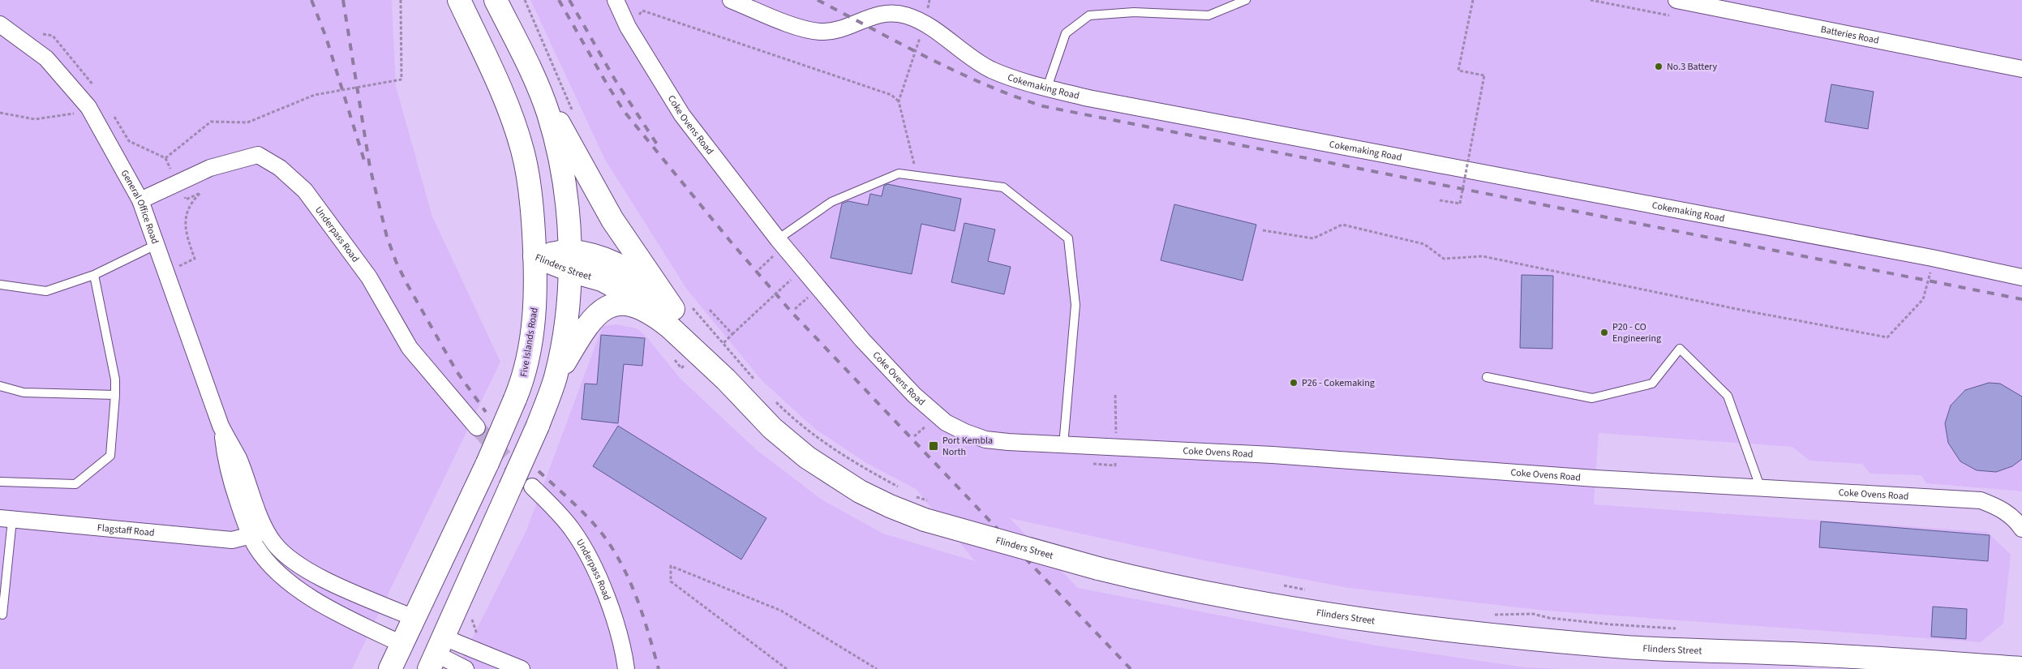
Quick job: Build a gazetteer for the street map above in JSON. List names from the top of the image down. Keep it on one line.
{"streets":{"main road":["Flinders Street","Five Islands Road"],"street":["Batteries Road","Cokemaking Road","Coke Ovens Road","General Office Road","Underpass Road","Flagstaff Road"]},"crossings":[["General Office Road","Underpass Road"],["General Office Road","Flagstaff Road"],["Flinders Street","Five Islands Road"]],"places":{"other":["No.3 Battery","P20 - CO Engineering","P26 - Cokemaking"],"transit":["Port Kembla North"]}}
